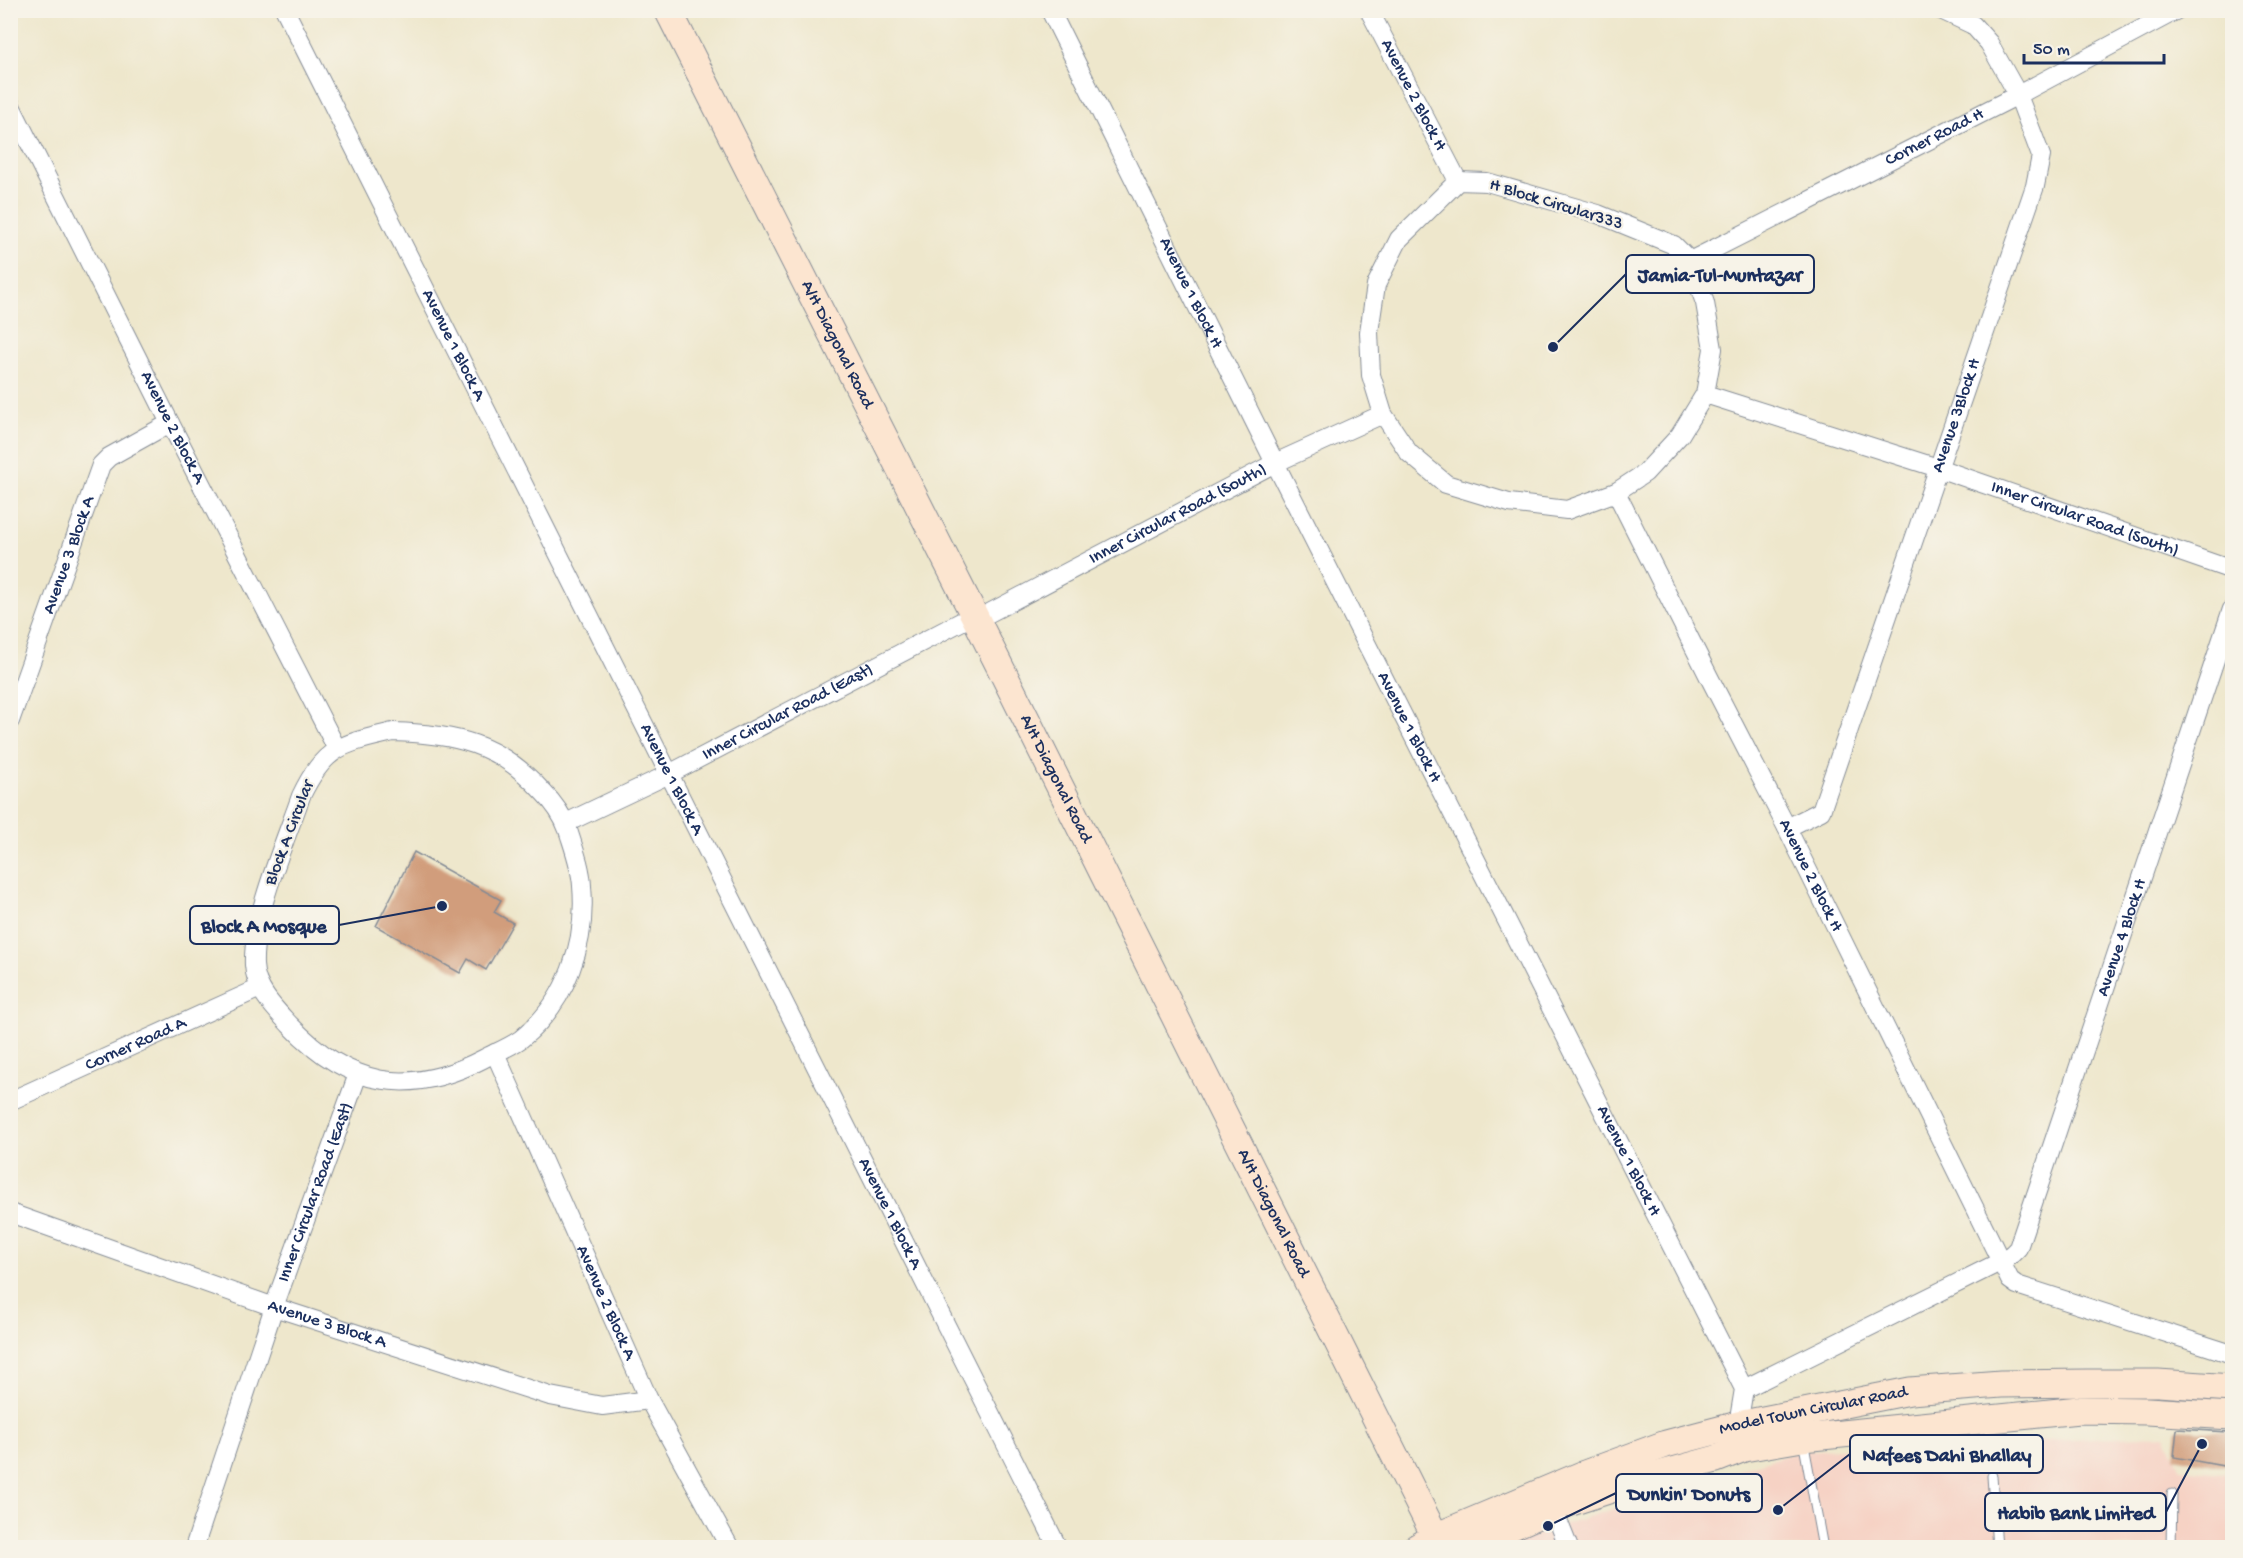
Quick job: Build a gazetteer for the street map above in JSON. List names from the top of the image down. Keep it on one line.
{"streets":{"street":["Avenue 2 Block H","Corner Road H","H Block Circular333","Avenue 1 Block H","A/H Diagonal Road","Avenue 1 Block A","Avenue 3Block H","Avenue 2 Block A","Inner Circular Road (South)","Avenue 3 Block A","Inner Circular Road (East)","Block A Circular","Avenue 4 Block H","Corner Road A","Model Town Circular Road"]},"crossings":[["Avenue 2 Block H","H Block Circular333"],["Avenue 2 Block H","Avenue 3Block H"],["Avenue 2 Block H","Avenue 4 Block H"],["Corner Road H","H Block Circular333"],["Corner Road H","Avenue 3Block H"],["Avenue 1 Block H","Inner Circular Road (South)"],["A/H Diagonal Road","Inner Circular Road (South)"],["A/H Diagonal Road","Inner Circular Road (East)"],["A/H Diagonal Road","Model Town Circular Road"],["Avenue 1 Block A","Inner Circular Road (East)"],["Avenue 3Block H","Inner Circular Road (South)"],["Avenue 2 Block A","Avenue 3 Block A"],["Avenue 2 Block A","Block A Circular"],["Inner Circular Road (South)","Inner Circular Road (East)"],["Avenue 3 Block A","Inner Circular Road (East)"],["Inner Circular Road (East)","Block A Circular"],["Block A Circular","Corner Road A"]],"places":["Jamia-Tul-Muntazar","Block A Mosque","Habib Bank Limited","Nafees Dahi Bhallay","Dunkin' Donuts"],"scale_bar":"50 m"}
